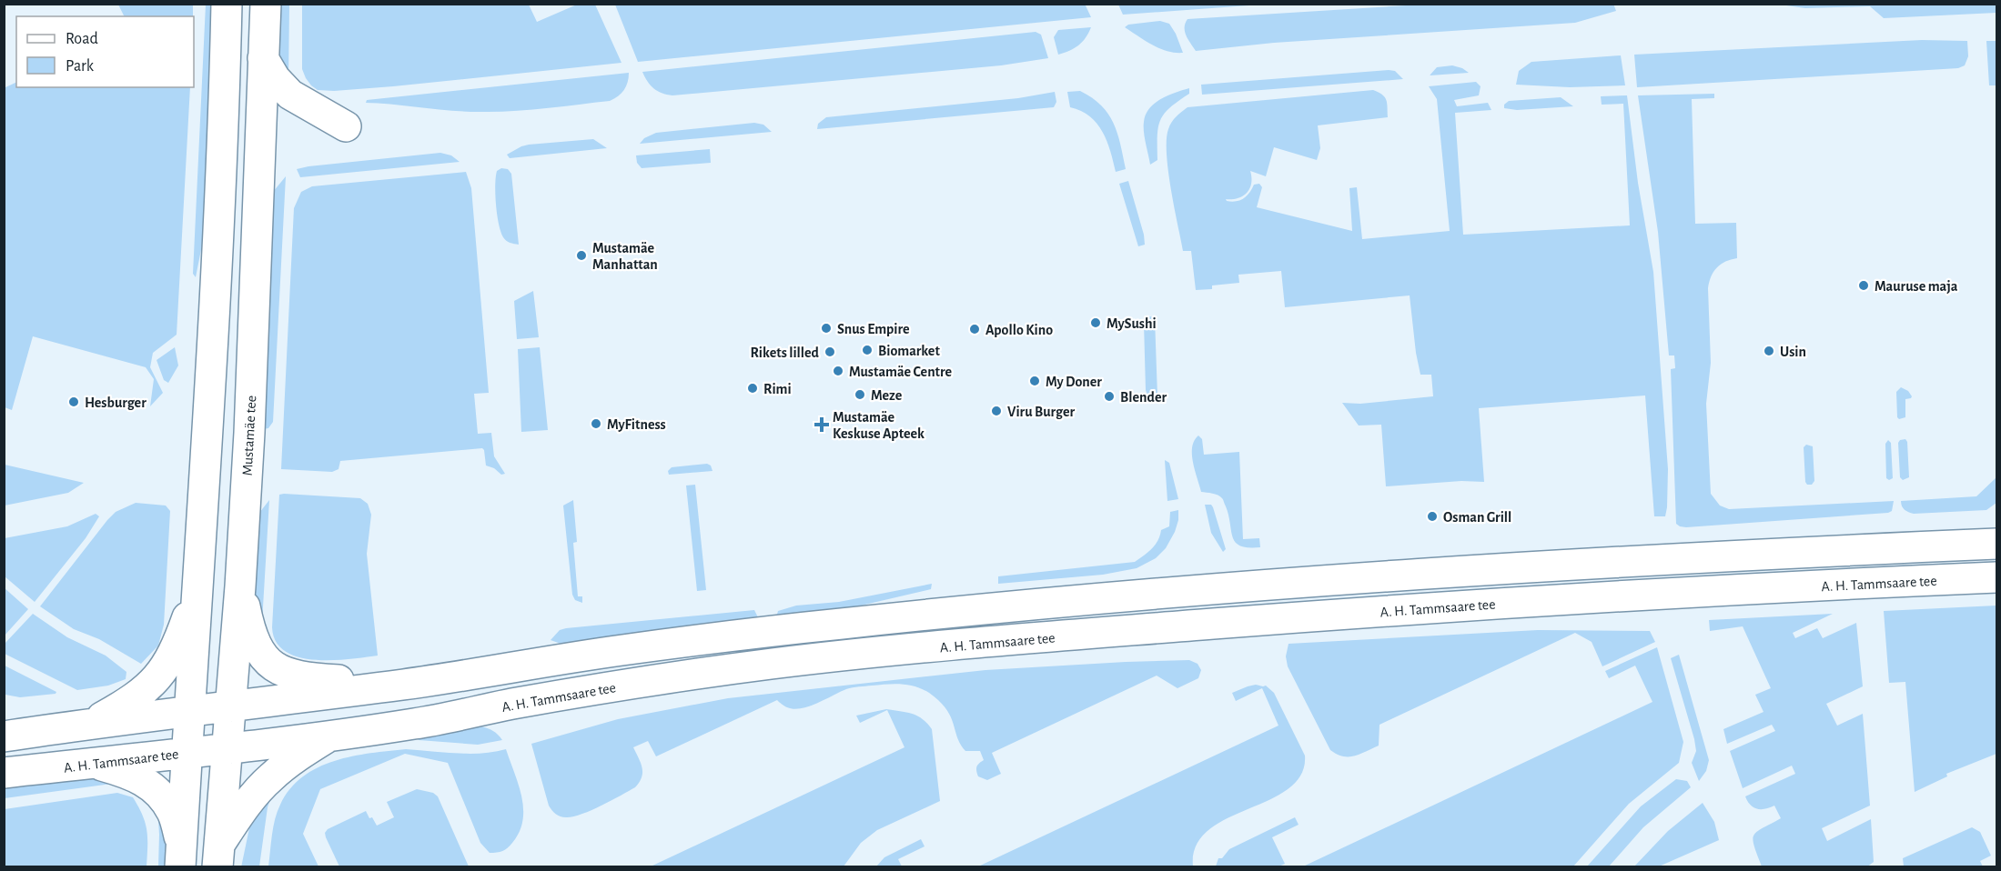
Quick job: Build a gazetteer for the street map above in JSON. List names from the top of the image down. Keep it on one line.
{"streets":{"main road":["Mustamäe tee","A. H. Tammsaare tee"]},"crossings":[["Mustamäe tee","A. H. Tammsaare tee"]],"places":{"other":["Mustamäe Manhattan","Mauruse maja","MySushi","Snus Empire","Apollo Kino","Biomarket","Usin","Rikets lilled","Mustamäe Centre","My Doner","Rimi","Meze","Blender","Hesburger","Viru Burger","MyFitness","Osman Grill"],"health":["Mustamäe Keskuse Apteek"]},"legend":["Road","Park"]}
